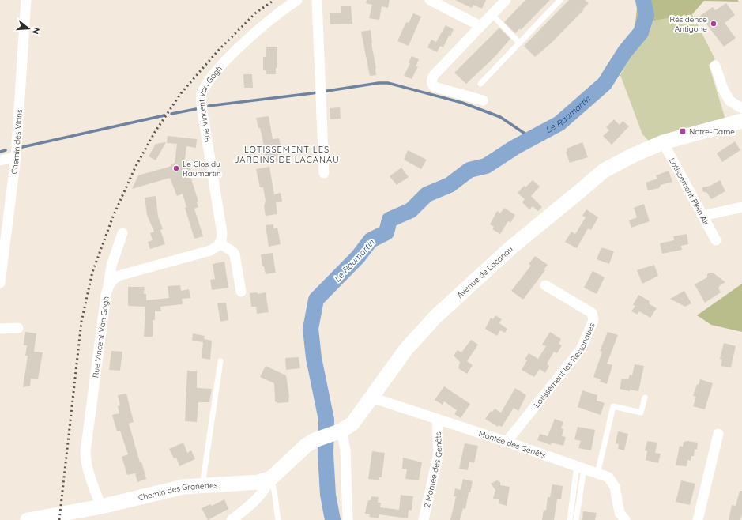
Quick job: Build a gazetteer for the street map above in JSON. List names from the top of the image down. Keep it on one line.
{"streets":{"street":["Rue Vincent Van Gogh","Chemin des Vians","Lotissement Plein Air","Avenue de Lacanau","Lotissement les Restanques","Montée des Genêts","2 Montée des Genêts","Chemin des Granettes"]},"crossings":[["Rue Vincent Van Gogh","Chemin des Granettes"],["Lotissement Plein Air","Avenue de Lacanau"],["Avenue de Lacanau","Montée des Genêts"],["Avenue de Lacanau","Chemin des Granettes"],["Lotissement les Restanques","Montée des Genêts"],["Montée des Genêts","2 Montée des Genêts"]],"districts":["LOTISSEMENT LES JARDINS DE LACANAU"],"water":["Le Raumartin"],"places":{"other":["Résidence Antigone","Le Clos du Raumartin"],"transit":["Notre-Dame"]},"north":"right"}
